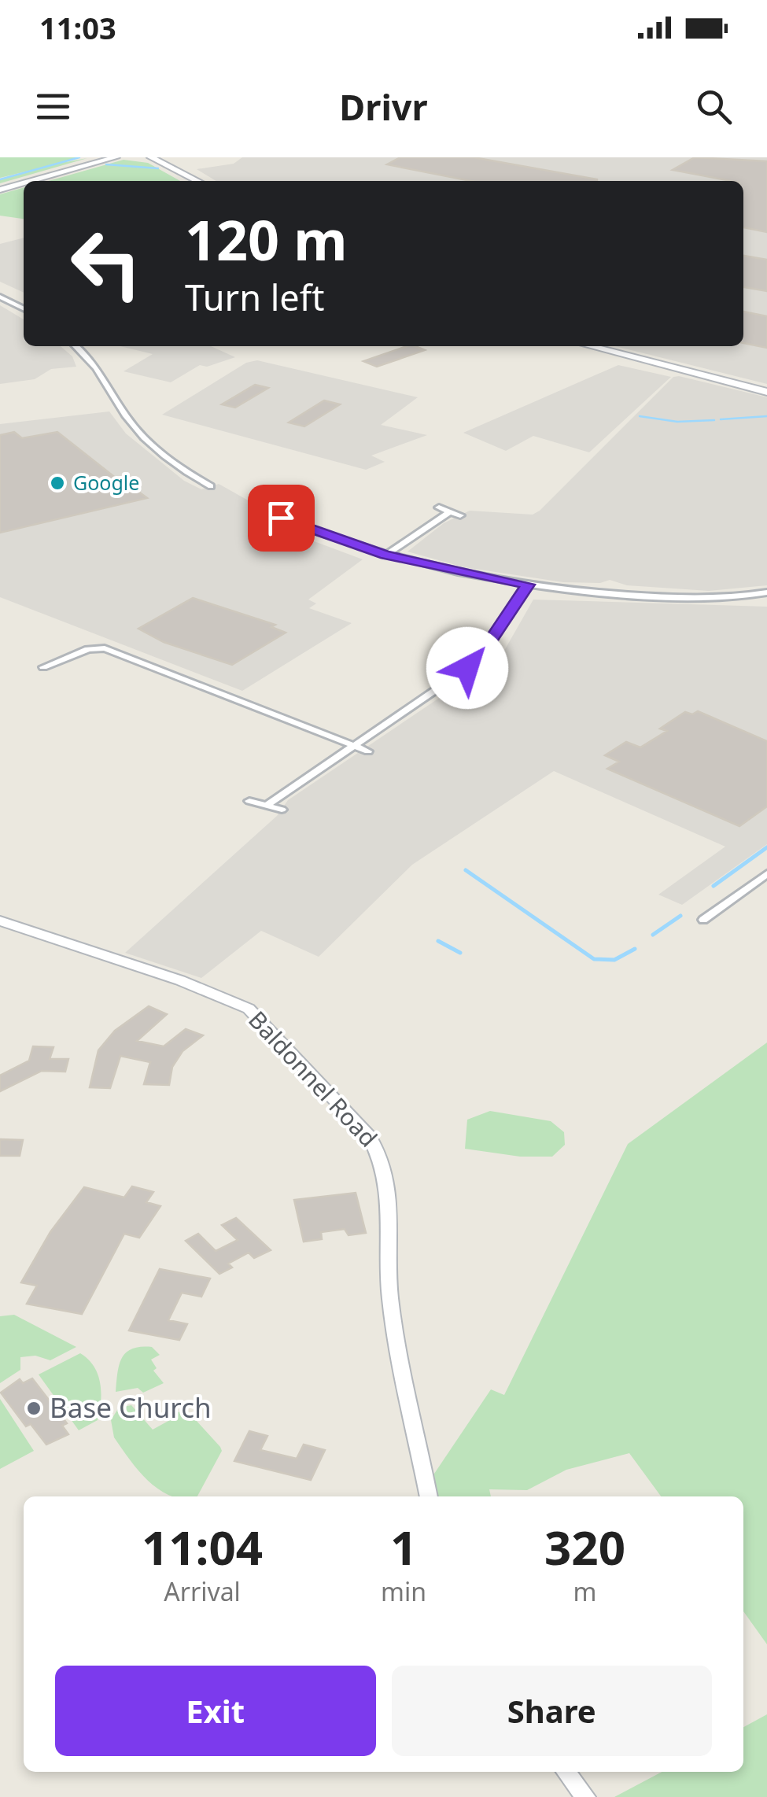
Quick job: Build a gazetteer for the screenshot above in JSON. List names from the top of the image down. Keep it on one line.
{"streets":{"street":["Baldonnel Road"]},"places":["Google","Base Church"],"page":{"status":"11:03","header":"Drivr","turn":["120 m","Turn left"],"eta":["11:04","Arrival","1","min","320","m"],"buttons":["Exit","Share"]}}
